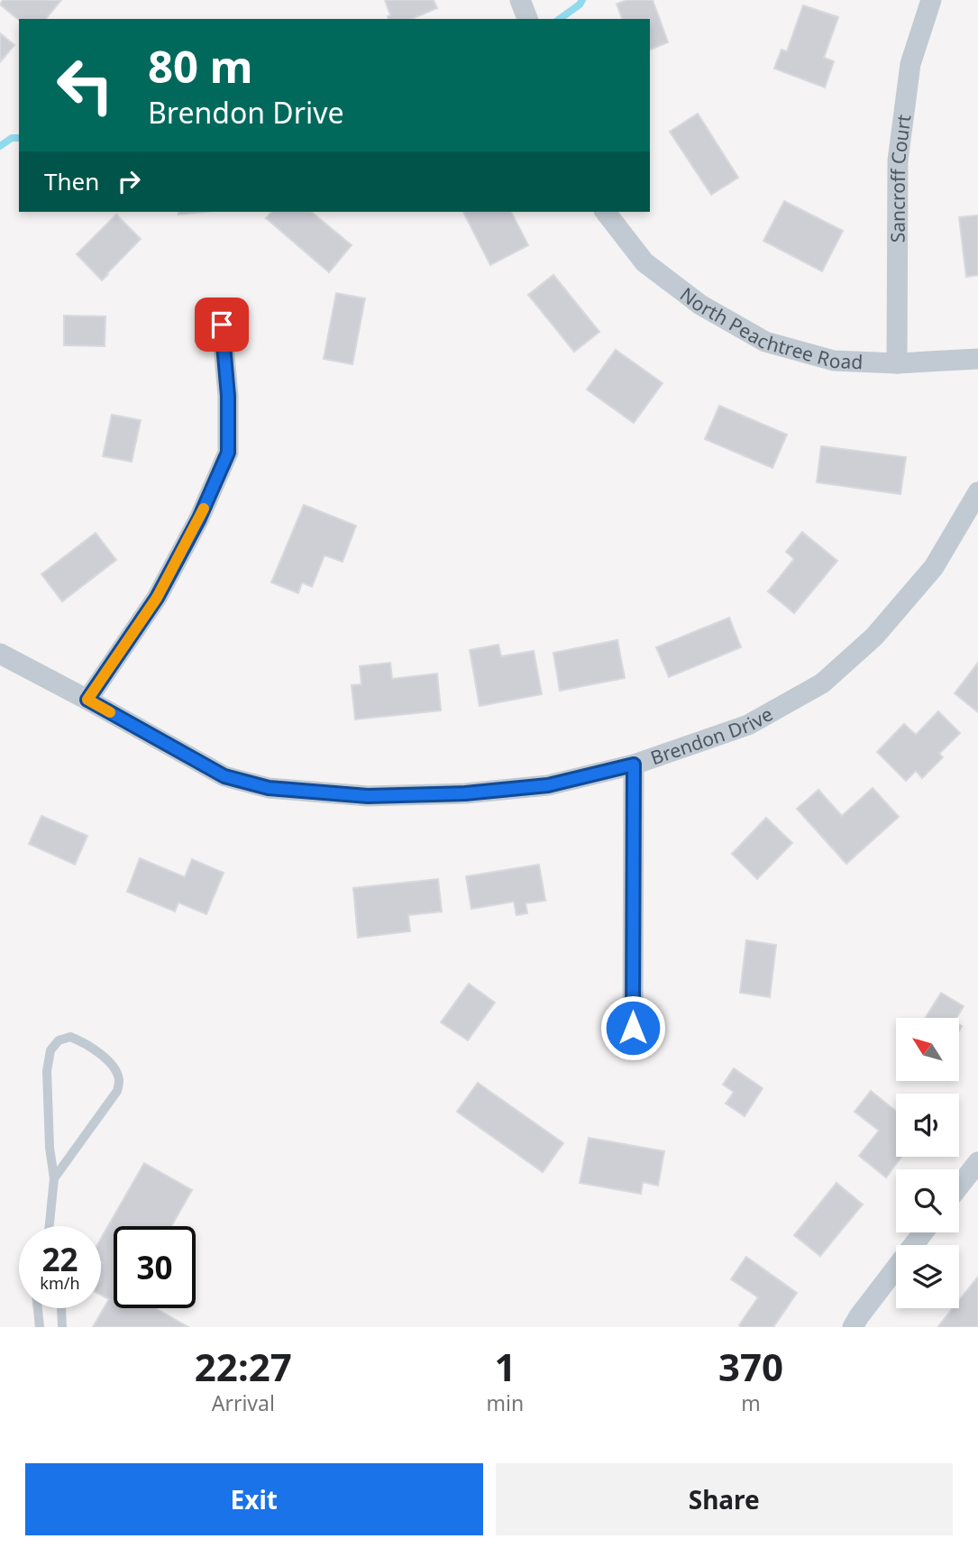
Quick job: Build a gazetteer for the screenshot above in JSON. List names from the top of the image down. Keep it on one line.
{"streets":{"street":["Sancroff Court","North Peachtree Road","Brendon Drive"]},"crossings":[["Sancroff Court","North Peachtree Road"]],"north":"top left","page":{"turn":["80 m","Brendon Drive"],"then":"Then","speed":"22 km/h","limit":"30","eta":["22:27","Arrival","1","min","370","m"],"buttons":["Exit","Share"]}}
